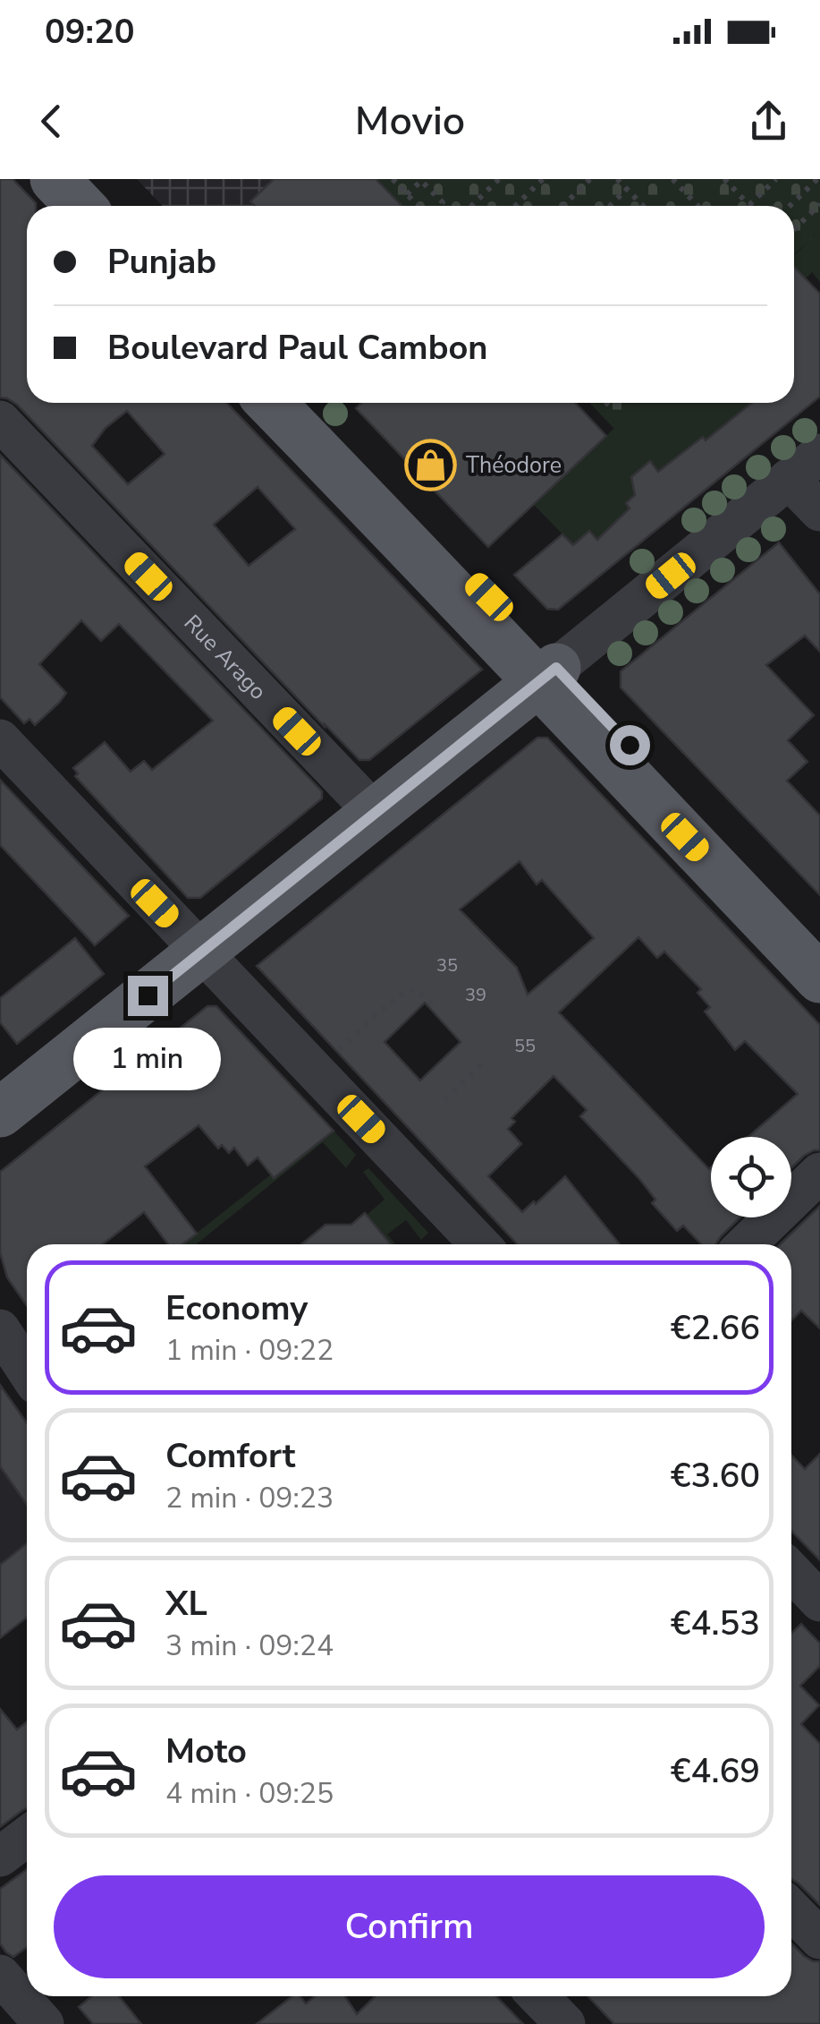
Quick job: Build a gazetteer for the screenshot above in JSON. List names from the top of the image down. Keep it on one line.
{"streets":{"street":["Rue Arago"]},"places":{"shop":["Théodore"]},"house_numbers":["35","39","55"],"page":{"status":"09:20","header":"Movio","banner":["Punjab","Boulevard Paul Cambon"],"bubble":"1 min","list":[{"name":"Economy","note":"1 min · 09:22","value":"€2.66"},{"name":"Comfort","note":"2 min · 09:23","value":"€3.60"},{"name":"XL","note":"3 min · 09:24","value":"€4.53"},{"name":"Moto","note":"4 min · 09:25","value":"€4.69"}],"buttons":"Confirm"}}
